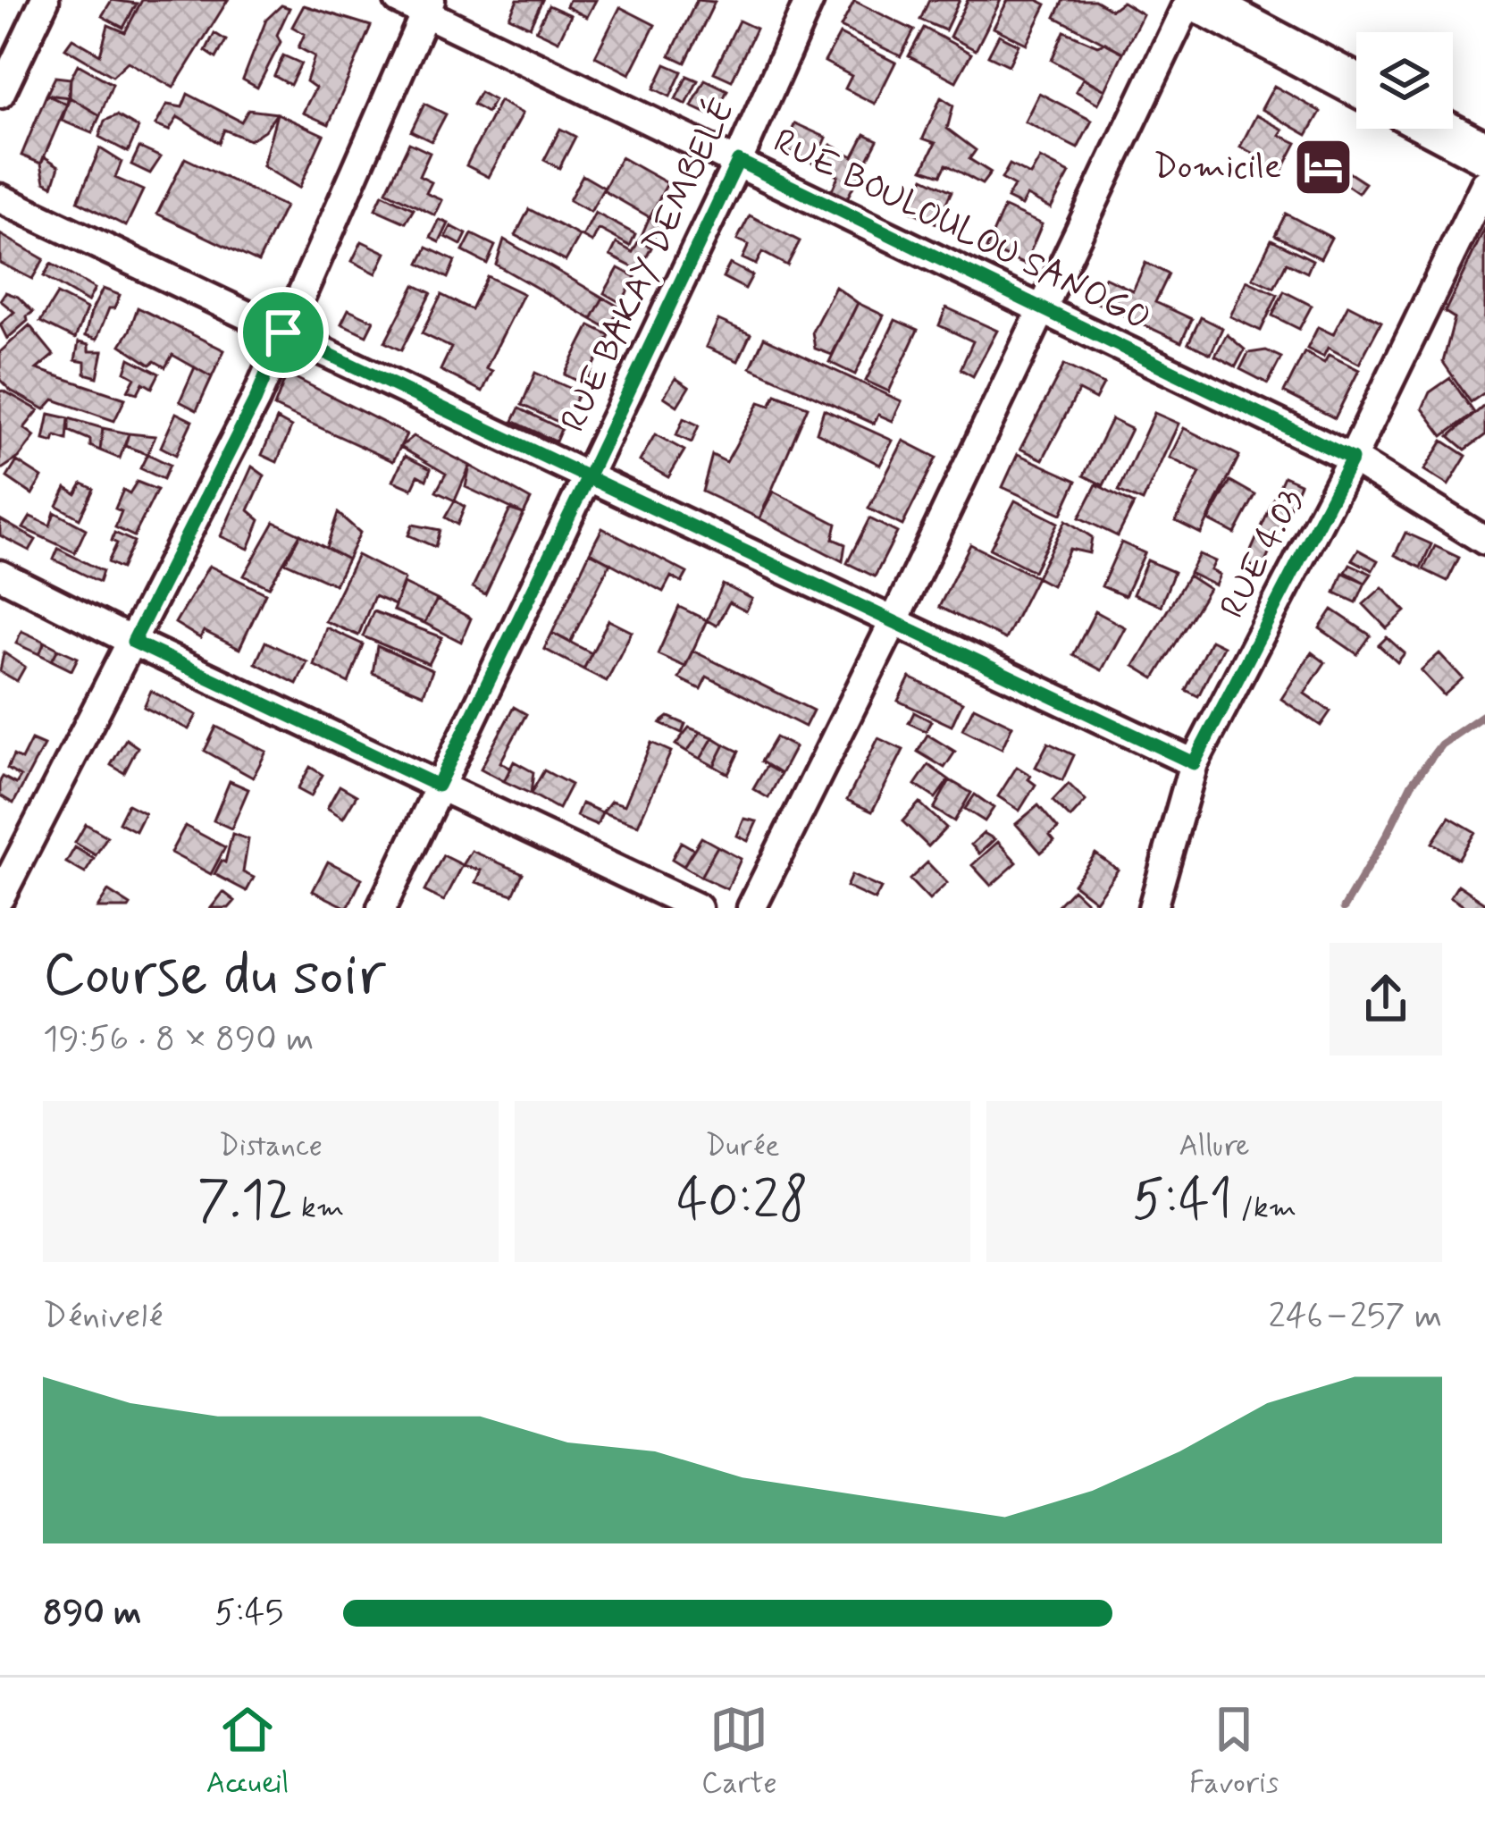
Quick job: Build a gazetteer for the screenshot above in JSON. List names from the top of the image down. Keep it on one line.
{"streets":{"street":["RUE BOULOULOU SANOGO","RUE BAKAY DEMBELÉ","RUE 4.03"]},"crossings":[["RUE BOULOULOU SANOGO","RUE BAKAY DEMBELÉ"],["RUE BOULOULOU SANOGO","RUE 4.03"]],"places":{"hotel":["Domicile"]},"page":{"heading":["Course du soir","19:56 · 8 × 890 m"],"stats":[["Distance","7.12 km"],["Durée","40:28"],["Allure","5:41 /km"]],"chart":["Dénivelé","246–257 m"],"list":[{"name":"890 m","note":"5:45"}],"tabs":["Accueil","Carte","Favoris"]}}
